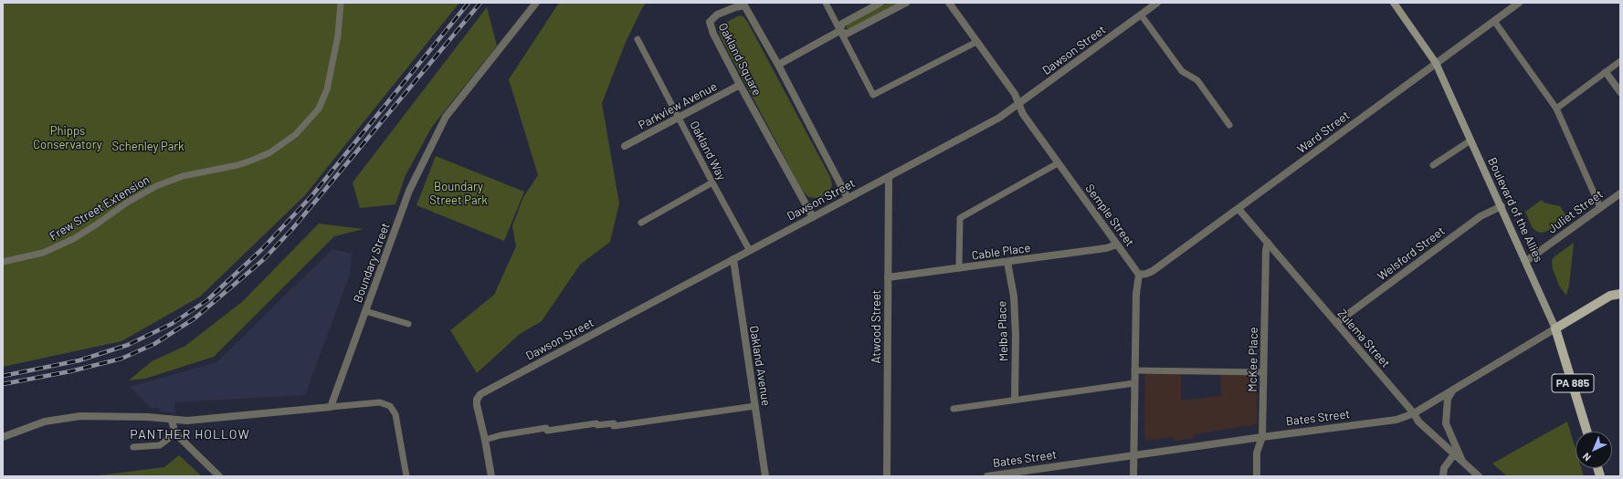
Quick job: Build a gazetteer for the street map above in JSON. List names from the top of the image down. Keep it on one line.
{"streets":{"main road":["Boulevard of the Allies","PA 885","Bates Street"],"street":["Dawson Street","Oakland Square","Parkview Avenue","Ward Street","Juliet Street","Semple Street","Cable Place","Welsford Street","Boundary Street","Atwood Street","Melba Place","Zulema Street","McKee Place","Oakland Avenue"],"lane":["Oakland Way","Frew Street Extension"]},"crossings":[["Dawson Street","Oakland Square"],["Dawson Street","Oakland Way"],["Dawson Street","Semple Street"],["Dawson Street","Atwood Street"],["Dawson Street","Oakland Avenue"],["Oakland Square","Parkview Avenue"],["Parkview Avenue","Oakland Way"],["Ward Street","Boulevard of the Allies"],["Ward Street","Semple Street"],["Ward Street","Zulema Street"],["Boulevard of the Allies","Juliet Street"],["Boulevard of the Allies","Welsford Street"],["Boulevard of the Allies","Bates Street"],["Semple Street","Cable Place"],["Cable Place","Atwood Street"],["Cable Place","Melba Place"],["Welsford Street","Zulema Street"],["Zulema Street","McKee Place"],["Zulema Street","Bates Street"],["McKee Place","Bates Street"]],"districts":["PANTHER HOLLOW"],"parks":["Phipps Conservatory","Schenley Park","Boundary Street Park"],"north":"bottom left"}
